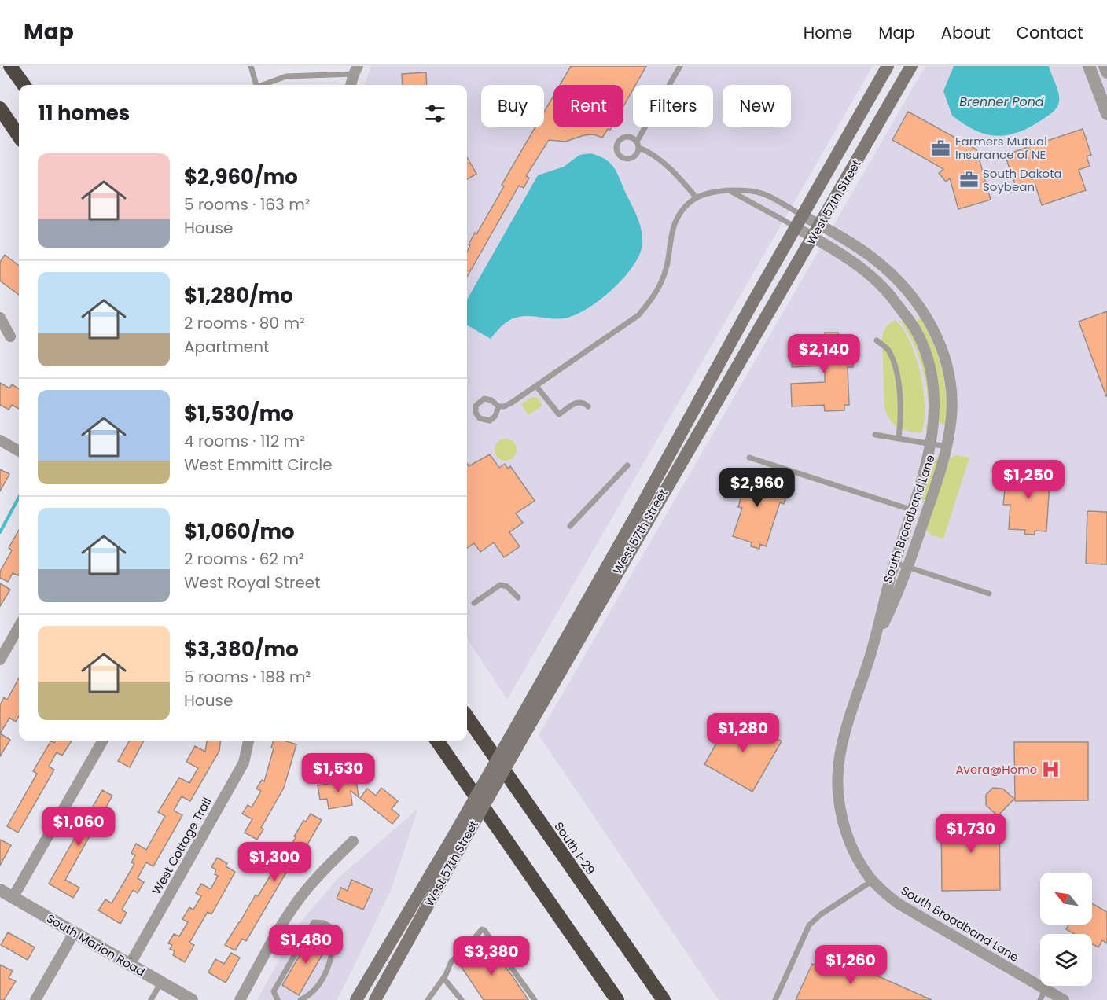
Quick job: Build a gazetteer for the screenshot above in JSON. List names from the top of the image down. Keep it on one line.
{"streets":{"highway":["South I-29"],"main road":["West 57th Street"],"street":["South Broadband Lane","West Cottage Trail","South Marion Road"]},"crossings":[["West 57th Street","South Broadband Lane"],["West Cottage Trail","South Marion Road"]],"water":["Brenner Pond"],"places":{"office":["Farmers Mutual Insurance of NE","South Dakota Soybean"],"hospital":["Avera@Home"]},"north":"top left","page":{"header":"Map","nav":["Home","Map","About","Contact"],"chip":["Buy","Rent","Filters","New"],"heading":"11 homes","list":[{"name":"$2,960/mo","note":"5 rooms · 163 m² · House"},{"name":"$1,280/mo","note":"2 rooms · 80 m² · Apartment"},{"name":"$1,530/mo","note":"4 rooms · 112 m² · West Emmitt Circle"},{"name":"$1,060/mo","note":"2 rooms · 62 m² · West Royal Street"},{"name":"$3,380/mo","note":"5 rooms · 188 m² · House"}],"price":["$2,140","$1,250","$2,960","$1,280","$1,530","$1,060","$1,730","$1,300","$1,480","$3,380","$1,260"]}}
